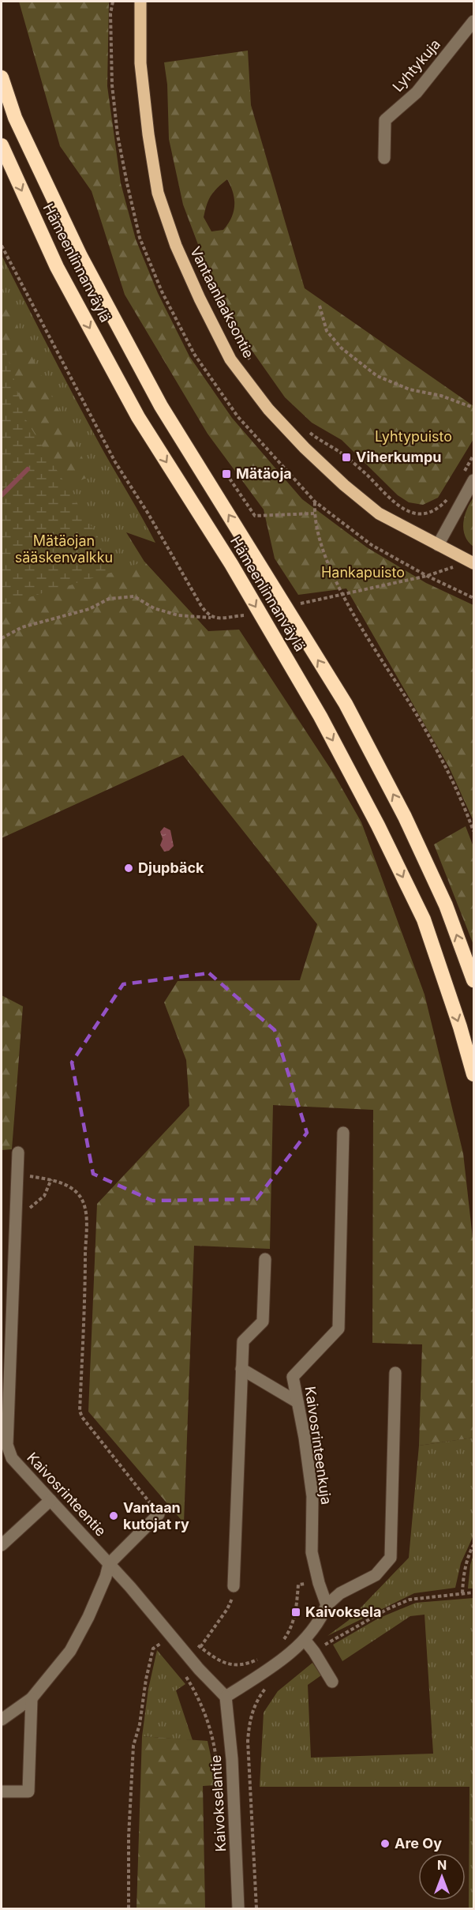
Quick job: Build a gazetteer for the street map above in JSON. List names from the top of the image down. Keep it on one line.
{"streets":{"highway":["Hämeenlinnanväylä"],"main road":["Vantaanlaaksontie"],"street":["Lyhtykuja","Kaivosrinteenkuja","Kaivosrinteentie","Kaivokselantie"]},"crossings":[["Kaivosrinteentie","Kaivokselantie"]],"parks":["Lyhtypuisto","Mätäojan sääskenvalkku","Hankapuisto"],"places":{"transit":["Viherkumpu","Mätäoja","Kaivoksela"],"other":["Djupbäck","Vantaan kutojat ry","Are Oy"]},"north":"top"}
